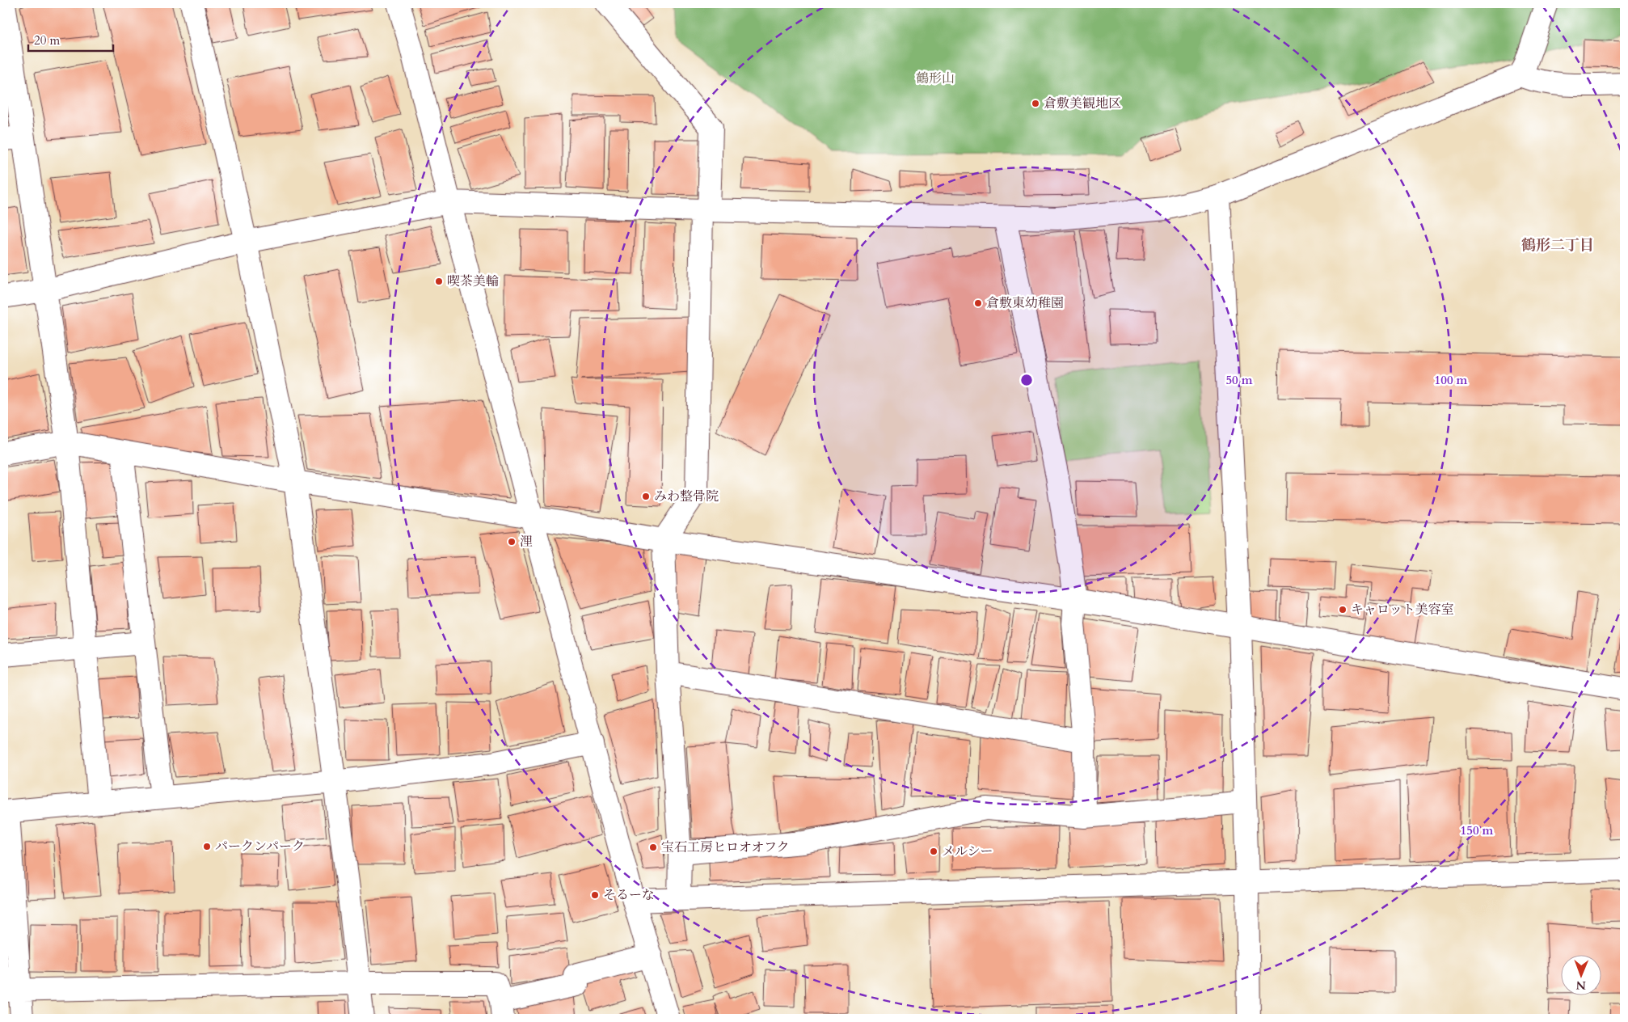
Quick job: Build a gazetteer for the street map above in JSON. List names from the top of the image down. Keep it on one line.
{"districts":["鶴形二丁目"],"parks":["鶴形山"],"places":["倉敷美観地区","喫茶美輪","倉敷東幼稚園","みわ整骨院","浬","キャロット美容室","パークンパーク","宝石工房ヒロオオフク","メルシー","そるーな"],"scale_bar":"20 m","north":"bottom","rings":["50 m","100 m","150 m"]}
